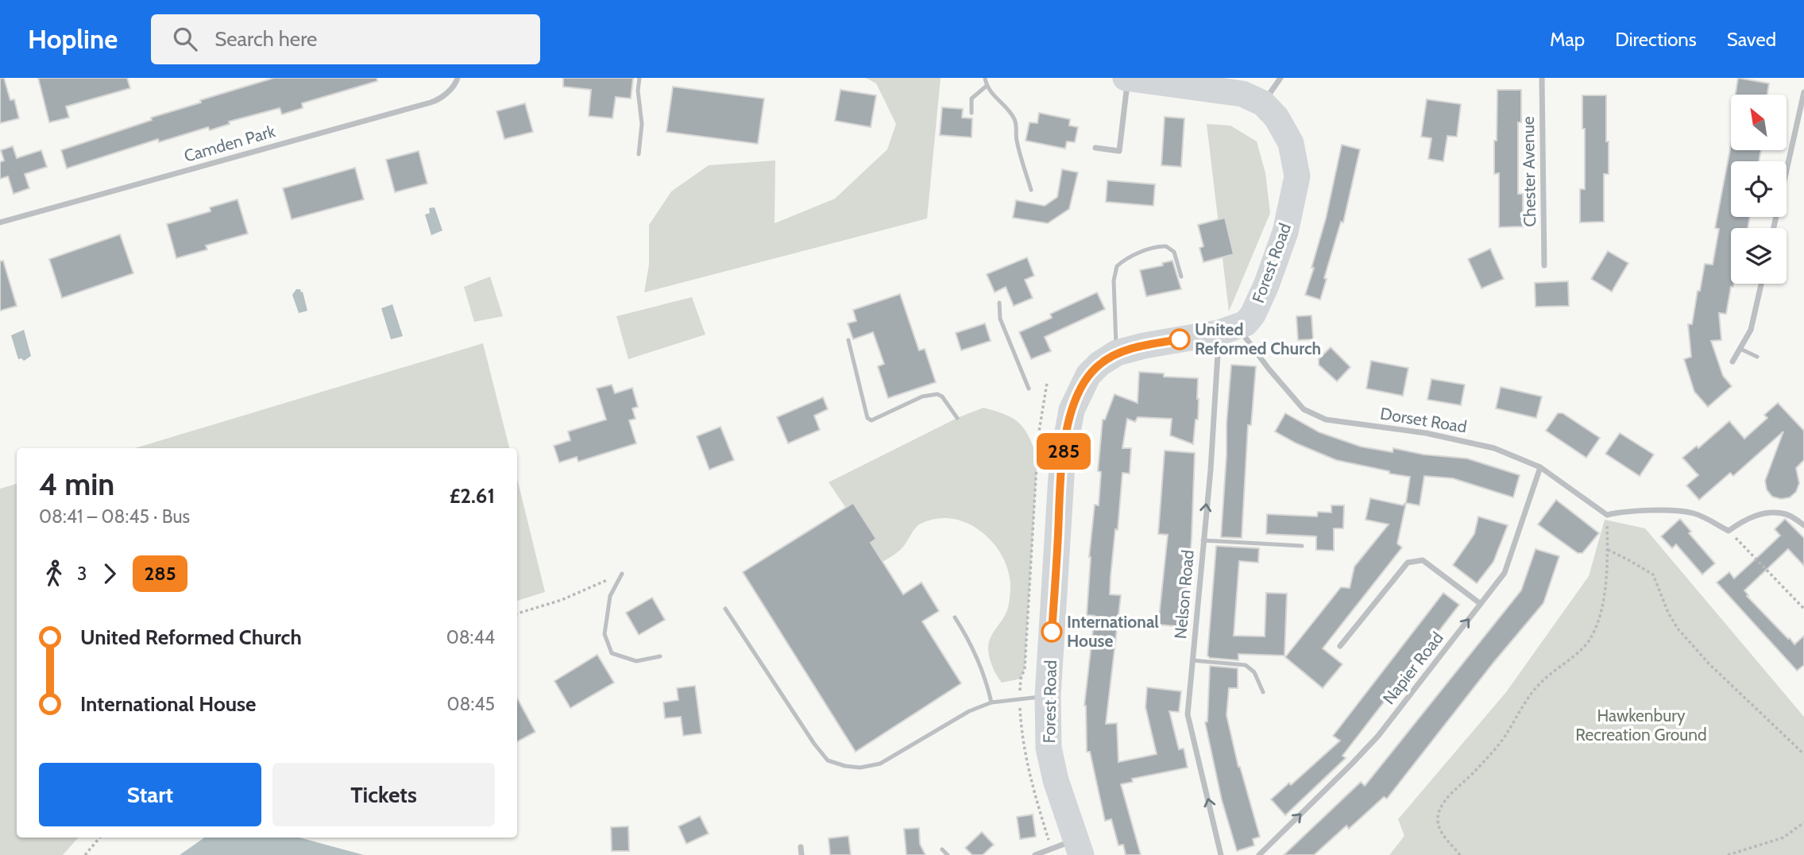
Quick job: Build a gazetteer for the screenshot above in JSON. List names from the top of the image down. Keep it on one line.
{"streets":{"street":["Camden Park","Chester Avenue","Forest Road","Dorset Road","Nelson Road","Napier Road"]},"crossings":[["Forest Road","Dorset Road"],["Forest Road","Nelson Road"],["Dorset Road","Nelson Road"],["Dorset Road","Napier Road"]],"one_way":["Nelson Road","Napier Road"],"parks":["Hawkenbury Recreation Ground"],"places":["United Reformed Church","International House"],"lines":["bus line 285"],"north":"top left","page":{"header":"Hopline","search":"Search here","nav":["Map","Directions","Saved"],"on_map":"285","heading":["4 min","08:41 – 08:45 · Bus","£2.61"],"legs":["3","285"],"list":[{"name":"United Reformed Church","value":"08:44"},{"name":"International House","value":"08:45"}],"buttons":["Start","Tickets"]}}
